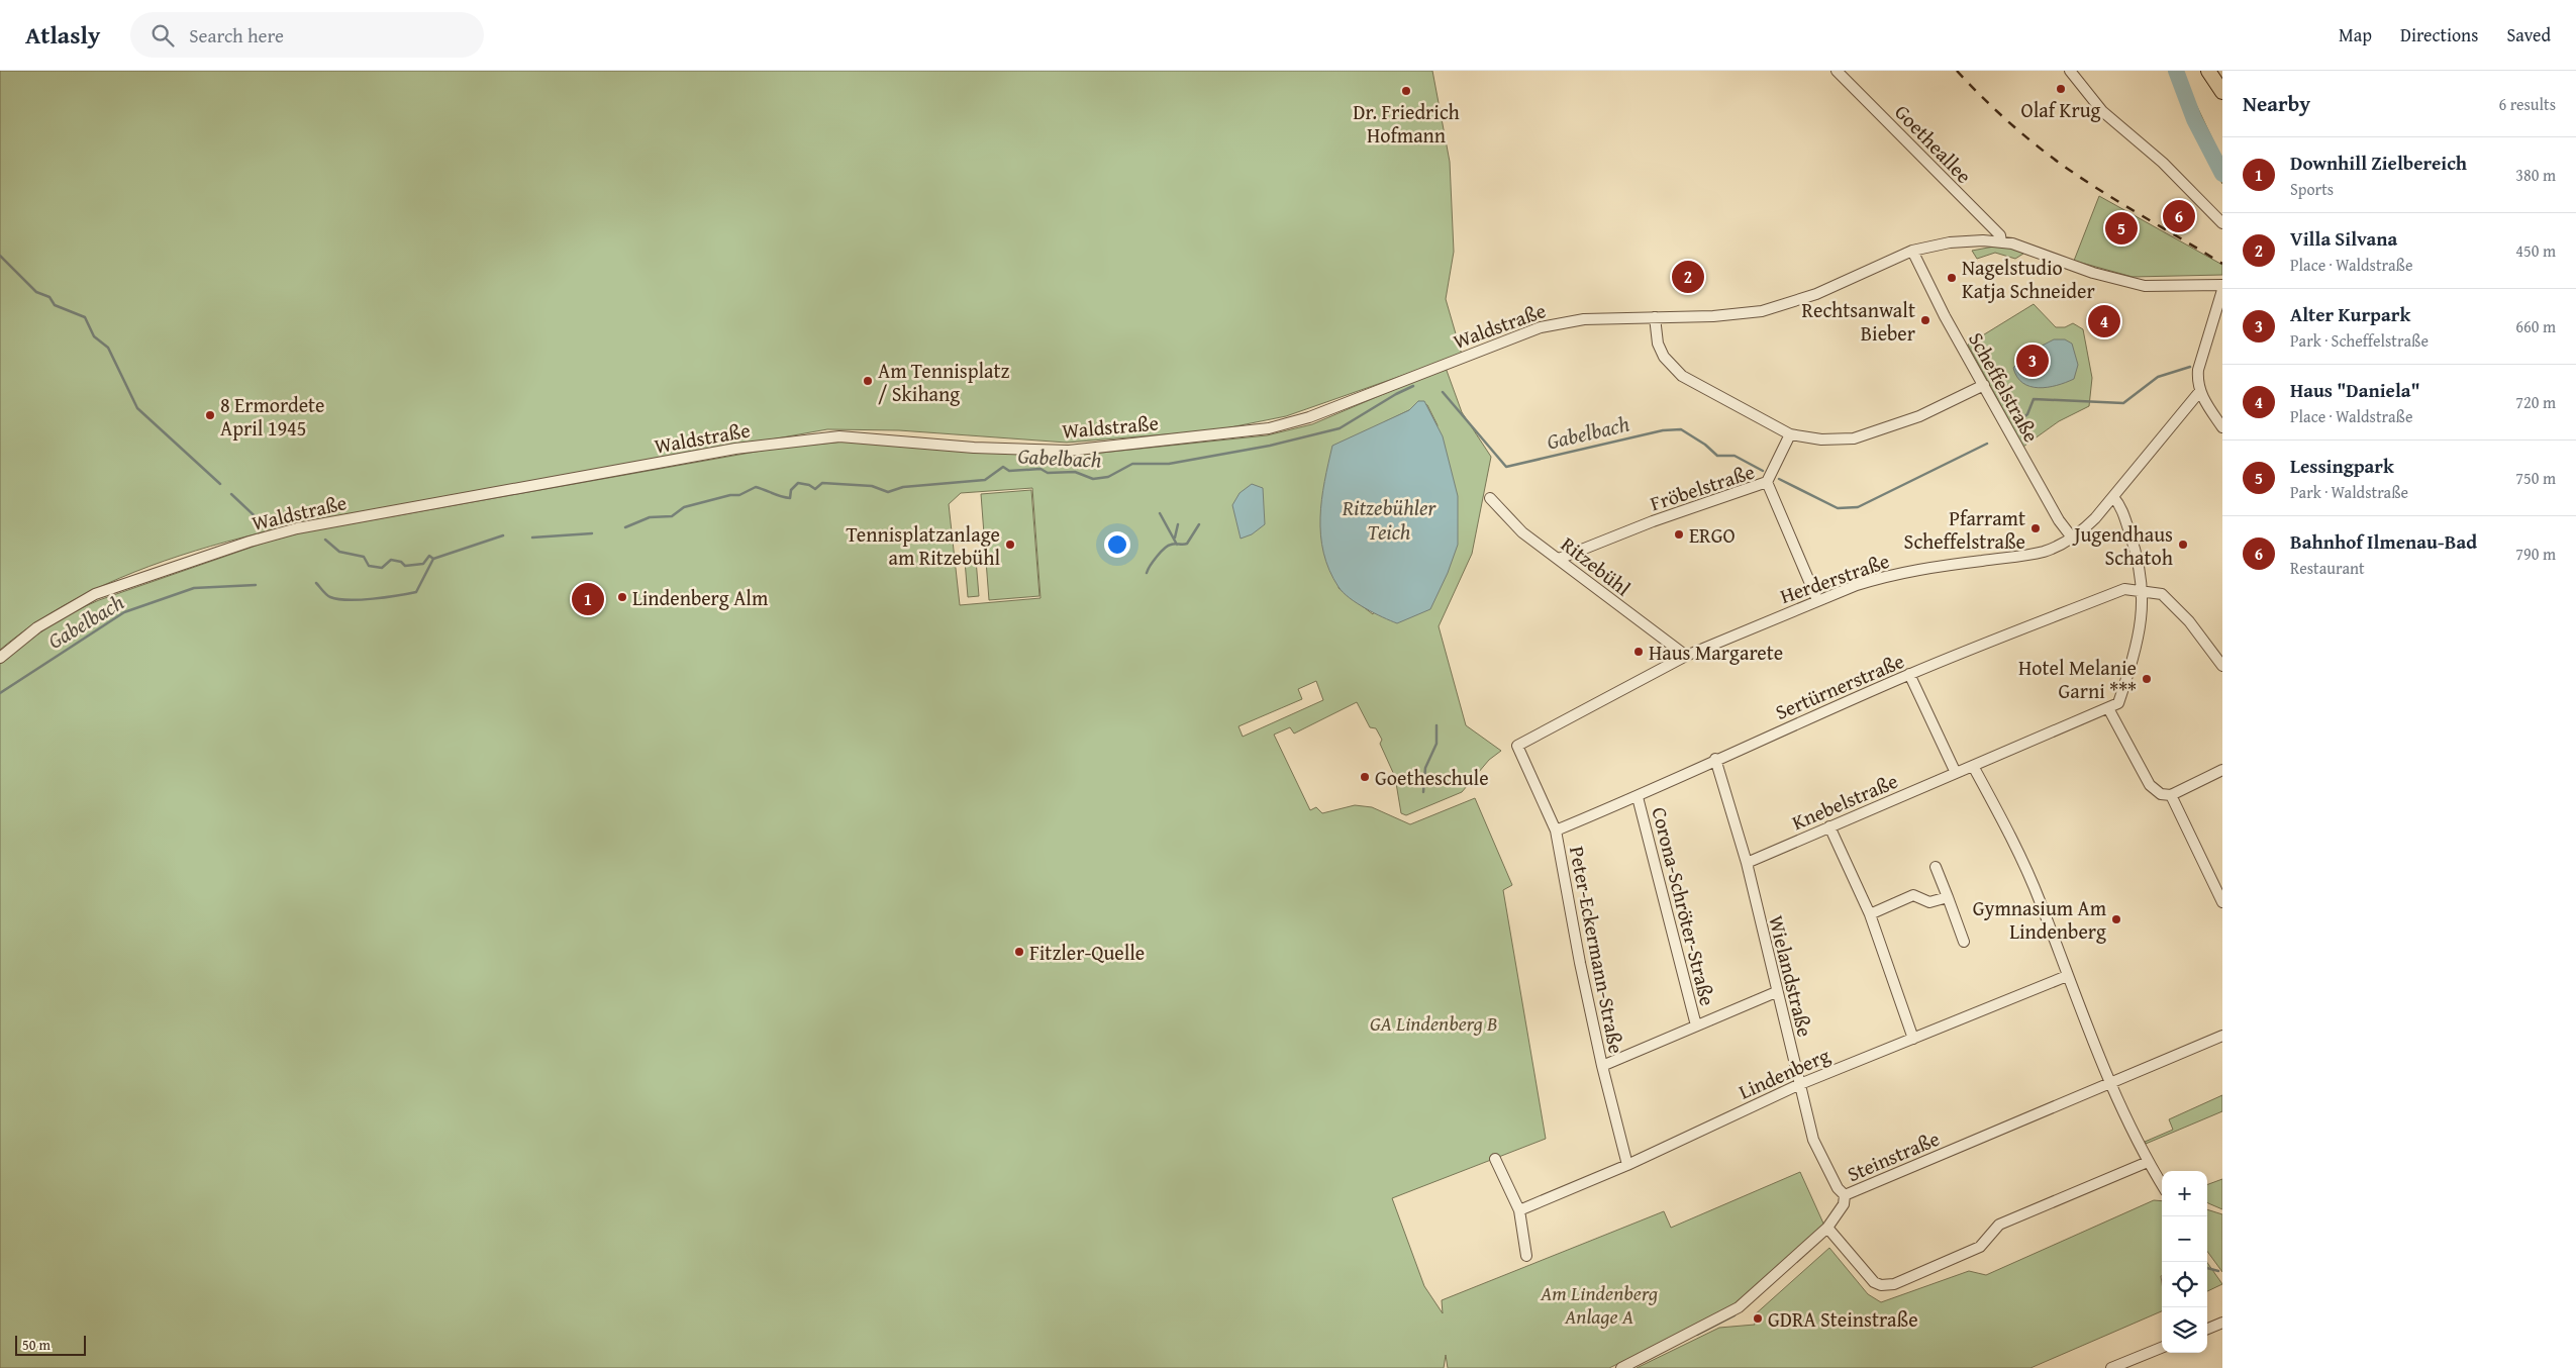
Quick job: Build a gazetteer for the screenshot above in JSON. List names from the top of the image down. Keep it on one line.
{"streets":{"street":["Goetheallee","Waldstraße","Scheffelstraße","Fröbelstraße","Ritzebühl","Herderstraße","Sertürnerstraße","Knebelstraße","Corona-Schröter-Straße","Peter-Eckermann-Straße","Wielandstraße","Lindenberg","Steinstraße"]},"crossings":[["Goetheallee","Waldstraße"],["Waldstraße","Scheffelstraße"],["Scheffelstraße","Herderstraße"],["Fröbelstraße","Ritzebühl"],["Fröbelstraße","Herderstraße"],["Ritzebühl","Herderstraße"],["Herderstraße","Peter-Eckermann-Straße"],["Sertürnerstraße","Corona-Schröter-Straße"],["Sertürnerstraße","Peter-Eckermann-Straße"],["Sertürnerstraße","Wielandstraße"],["Knebelstraße","Wielandstraße"],["Corona-Schröter-Straße","Peter-Eckermann-Straße"],["Corona-Schröter-Straße","Wielandstraße"],["Peter-Eckermann-Straße","Lindenberg"],["Wielandstraße","Lindenberg"],["Wielandstraße","Steinstraße"]],"water":["Gabelbach","Ritzebühler Teich"],"parks":["GA Lindenberg B","Am Lindenberg Anlage A"],"places":["Olaf Krug","Dr. Friedrich Hofmann","Nagelstudio Katja Schneider","Rechtsanwalt Bieber","Am Tennisplatz / Skihang","8 Ermordete April 1945","Pfarramt Scheffelstraße","ERGO","Tennisplatzanlage am Ritzebühl","Jugendhaus Schatoh","Lindenberg Alm","Haus Margarete","Hotel Melanie Garni ***","Goetheschule","Gymnasium Am Lindenberg","Fitzler-Quelle","GDRA Steinstraße"],"scale_bar":"50 m","page":{"header":"Atlasly","search":"Search here","nav":["Map","Directions","Saved"],"heading":["Nearby","6 results"],"list":[{"mark":"1","name":"Downhill Zielbereich","note":"Sports","value":"380 m"},{"mark":"2","name":"Villa Silvana","note":"Place · Waldstraße","value":"450 m"},{"mark":"3","name":"Alter Kurpark","note":"Park · Scheffelstraße","value":"660 m"},{"mark":"4","name":"Haus \"Daniela\"","note":"Place · Waldstraße","value":"720 m"},{"mark":"5","name":"Lessingpark","note":"Park · Waldstraße","value":"750 m"},{"mark":"6","name":"Bahnhof Ilmenau-Bad","note":"Restaurant","value":"790 m"}],"pins":["6","5","2","4","3","1"],"map_buttons":["+","−"],"scale":"50 m"}}
